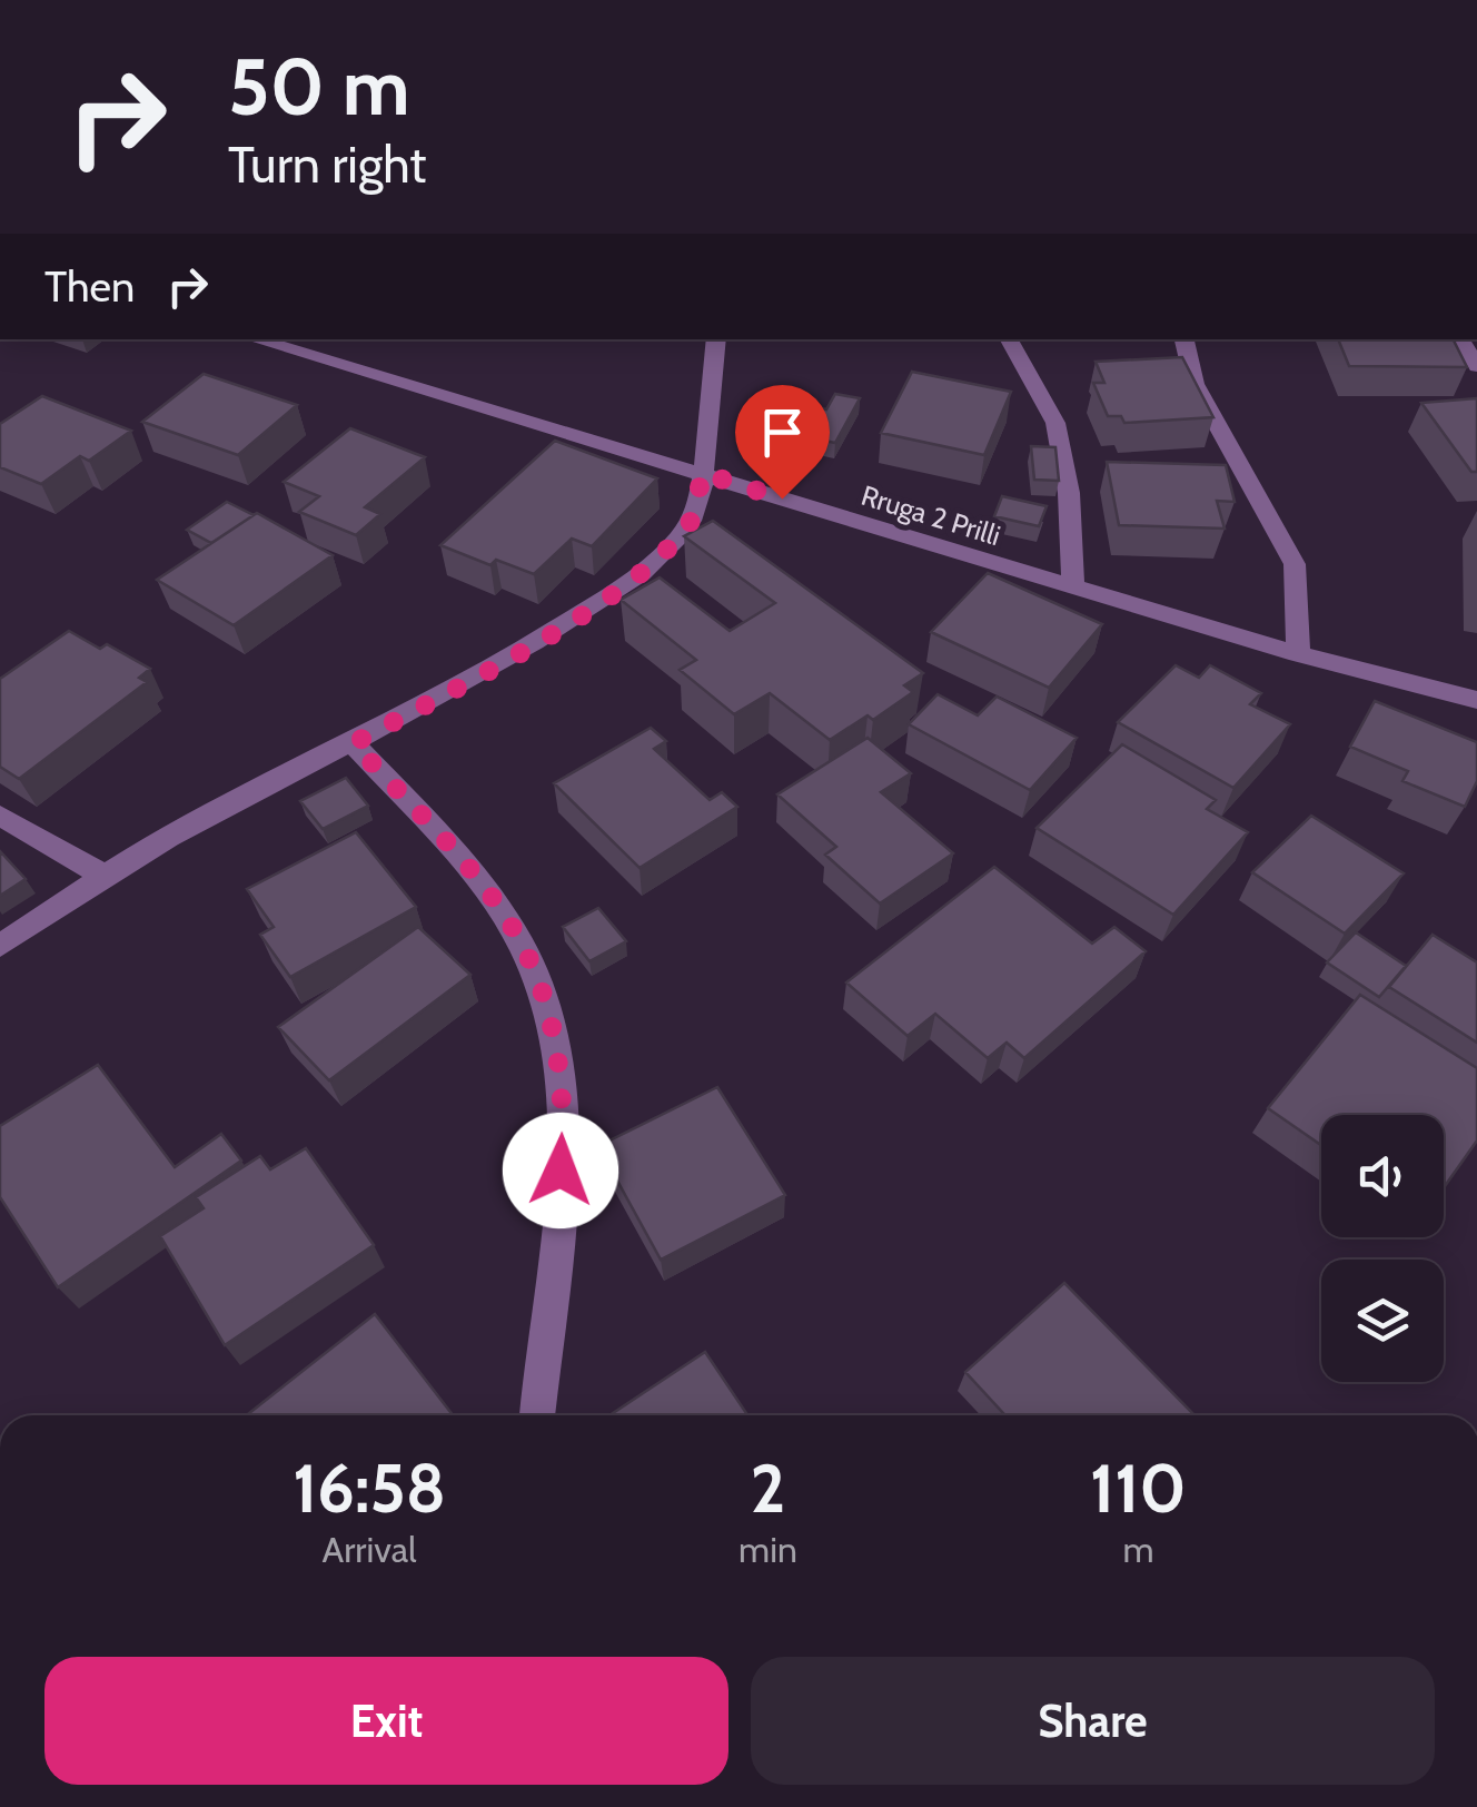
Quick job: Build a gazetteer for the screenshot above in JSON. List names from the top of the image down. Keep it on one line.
{"streets":{"street":["Rruga 2 Prilli"]},"page":{"turn":["50 m","Turn right"],"then":"Then","eta":["16:58","Arrival","2","min","110","m"],"buttons":["Exit","Share"]}}
